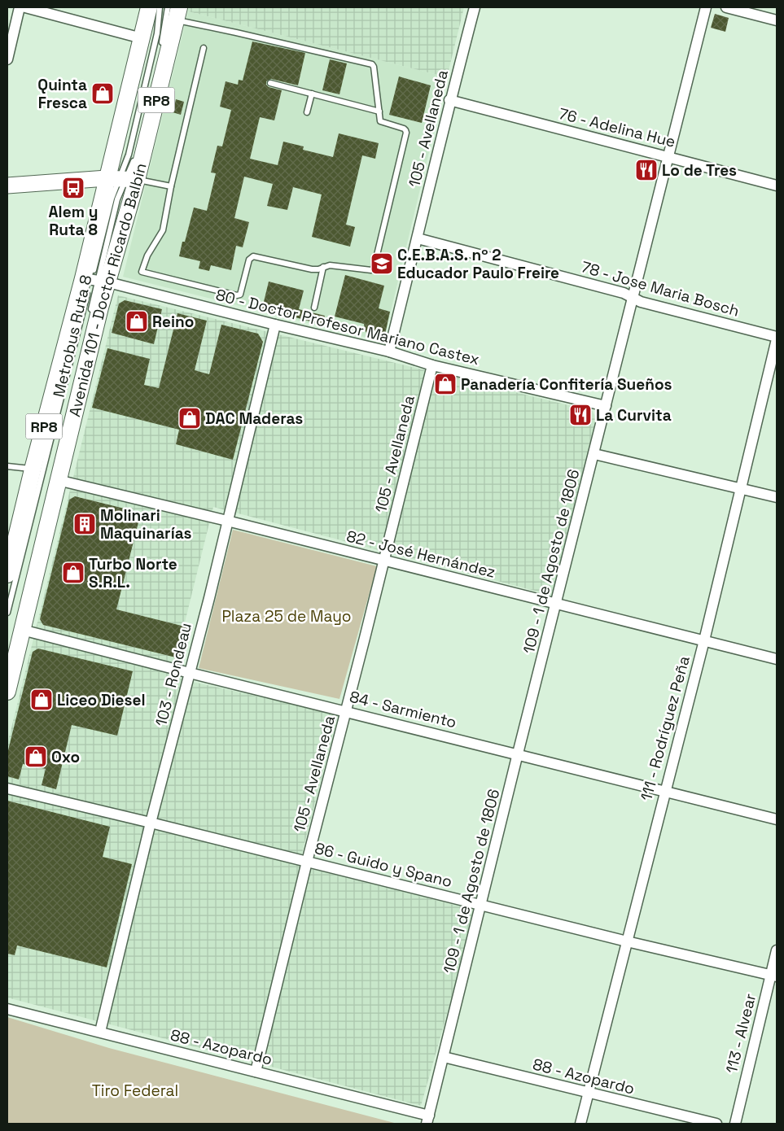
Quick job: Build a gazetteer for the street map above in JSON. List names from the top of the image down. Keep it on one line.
{"streets":{"main road":["RP8","Avenida 101 - Doctor Ricardo Balbín"],"street":["76 - Adelina Hue","105 - Avellaneda","78 - Jose Maria Bosch","80 - Doctor Profesor Mariano Castex","82 - José Hernández","109 - 1 de Agosto de 1806","103 - Rondeau","84 - Sarmiento","111 - Rodríguez Peña","86 - Guido y Spano","113 - Alvear","88 - Azopardo"],"lane":["Metrobus Ruta 8"]},"crossings":[["76 - Adelina Hue","105 - Avellaneda"],["76 - Adelina Hue","109 - 1 de Agosto de 1806"],["105 - Avellaneda","78 - Jose Maria Bosch"],["105 - Avellaneda","80 - Doctor Profesor Mariano Castex"],["105 - Avellaneda","82 - José Hernández"],["105 - Avellaneda","84 - Sarmiento"],["105 - Avellaneda","86 - Guido y Spano"],["105 - Avellaneda","88 - Azopardo"],["78 - Jose Maria Bosch","109 - 1 de Agosto de 1806"],["78 - Jose Maria Bosch","111 - Rodríguez Peña"],["Avenida 101 - Doctor Ricardo Balbín","80 - Doctor Profesor Mariano Castex"],["Avenida 101 - Doctor Ricardo Balbín","Metrobus Ruta 8"],["Avenida 101 - Doctor Ricardo Balbín","82 - José Hernández"],["Avenida 101 - Doctor Ricardo Balbín","84 - Sarmiento"],["80 - Doctor Profesor Mariano Castex","Metrobus Ruta 8"],["80 - Doctor Profesor Mariano Castex","109 - 1 de Agosto de 1806"],["80 - Doctor Profesor Mariano Castex","103 - Rondeau"],["82 - José Hernández","109 - 1 de Agosto de 1806"],["82 - José Hernández","103 - Rondeau"],["82 - José Hernández","111 - Rodríguez Peña"],["109 - 1 de Agosto de 1806","84 - Sarmiento"],["109 - 1 de Agosto de 1806","86 - Guido y Spano"],["109 - 1 de Agosto de 1806","88 - Azopardo"],["103 - Rondeau","84 - Sarmiento"],["103 - Rondeau","86 - Guido y Spano"],["103 - Rondeau","88 - Azopardo"],["84 - Sarmiento","111 - Rodríguez Peña"],["111 - Rodríguez Peña","86 - Guido y Spano"],["111 - Rodríguez Peña","88 - Azopardo"],["86 - Guido y Spano","113 - Alvear"]],"parks":["Plaza 25 de Mayo","Tiro Federal"],"places":{"shop":["Quinta Fresca","Reino","Panadería Confitería Sueños","DAC Maderas","Turbo Norte S.R.L.","Liceo Diesel","Oxo"],"restaurant":["Lo de Tres","La Curvita"],"bus stop":["Alem y Ruta 8"],"school or university":["C.E.B.A.S. nº 2 Educador Paulo Freire"],"building":["Molinari Maquinarías"]}}
